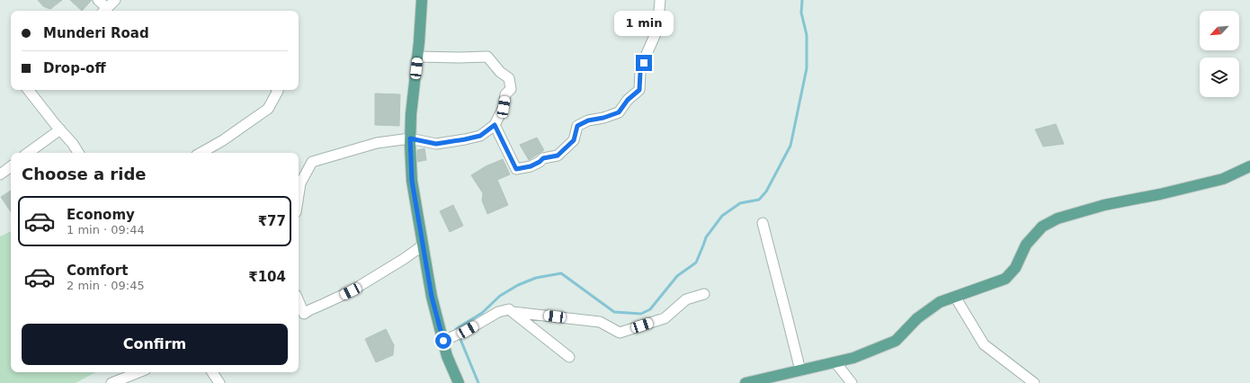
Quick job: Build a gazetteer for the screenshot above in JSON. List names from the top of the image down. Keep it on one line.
{"north":"bottom left","page":{"bubble":"1 min","banner":["Munderi Road","Drop-off"],"heading":"Choose a ride","list":[{"name":"Economy","note":"1 min · 09:44","value":"₹77"},{"name":"Comfort","note":"2 min · 09:45","value":"₹104"}],"buttons":"Confirm"}}
